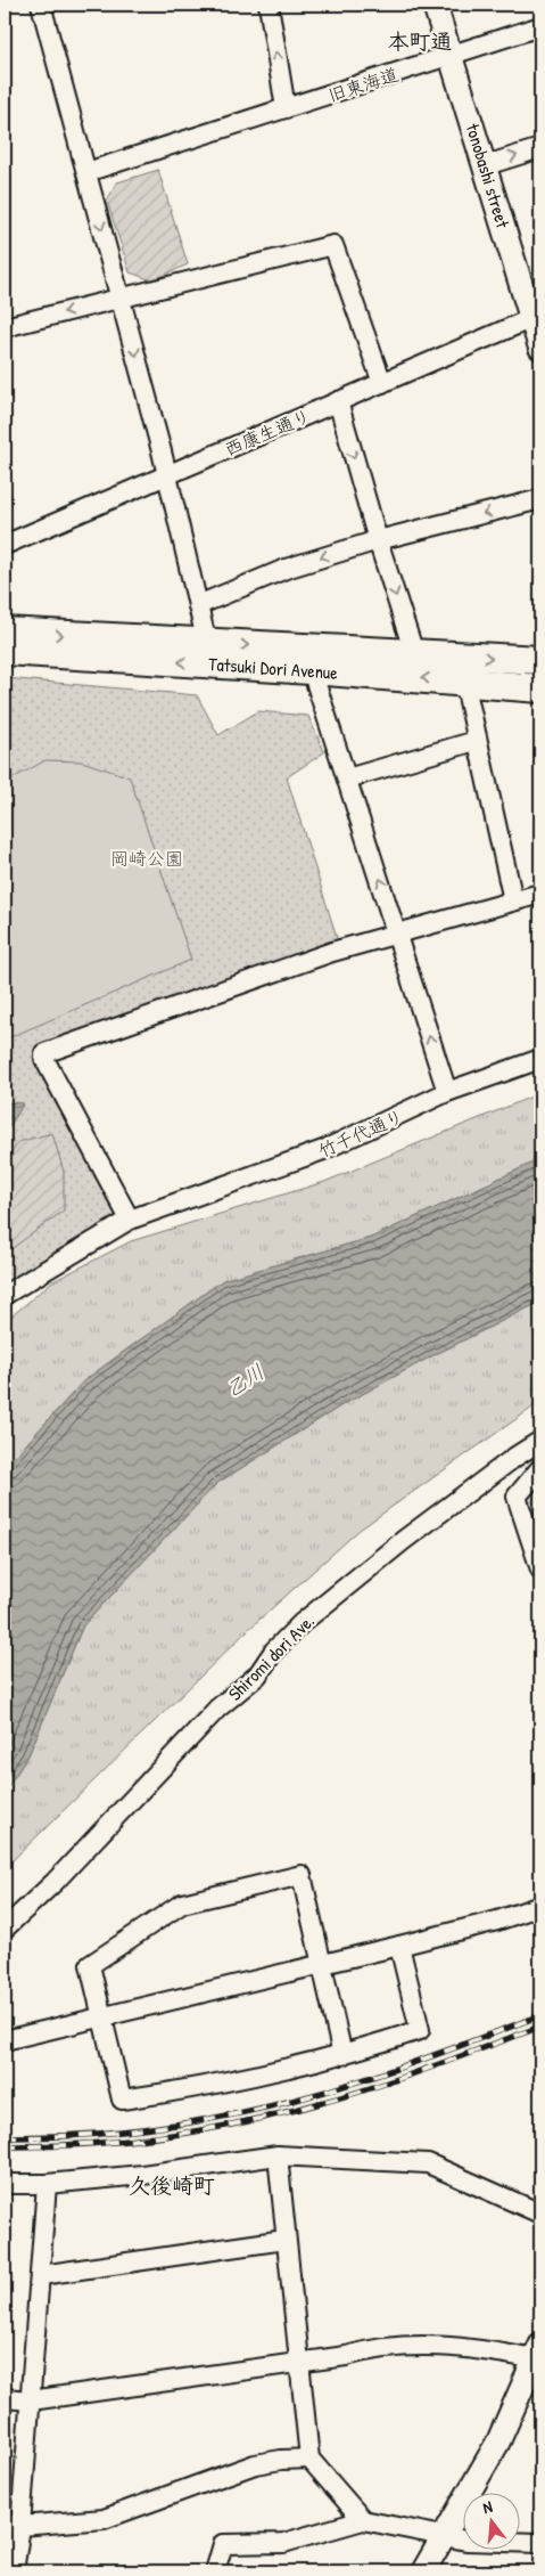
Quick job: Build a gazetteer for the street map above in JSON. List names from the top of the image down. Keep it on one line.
{"streets":{"highway":["Tatsuki Dori Avenue"],"main road":["tonobashi street"],"street":["旧東海道","西康生通り","竹千代通り","Shiromi dori Ave."]},"crossings":[["旧東海道","tonobashi street"],["tonobashi street","西康生通り"]],"districts":["本町通","久後崎町"],"water":["乙川"],"parks":["岡崎公園"],"north":"top"}
